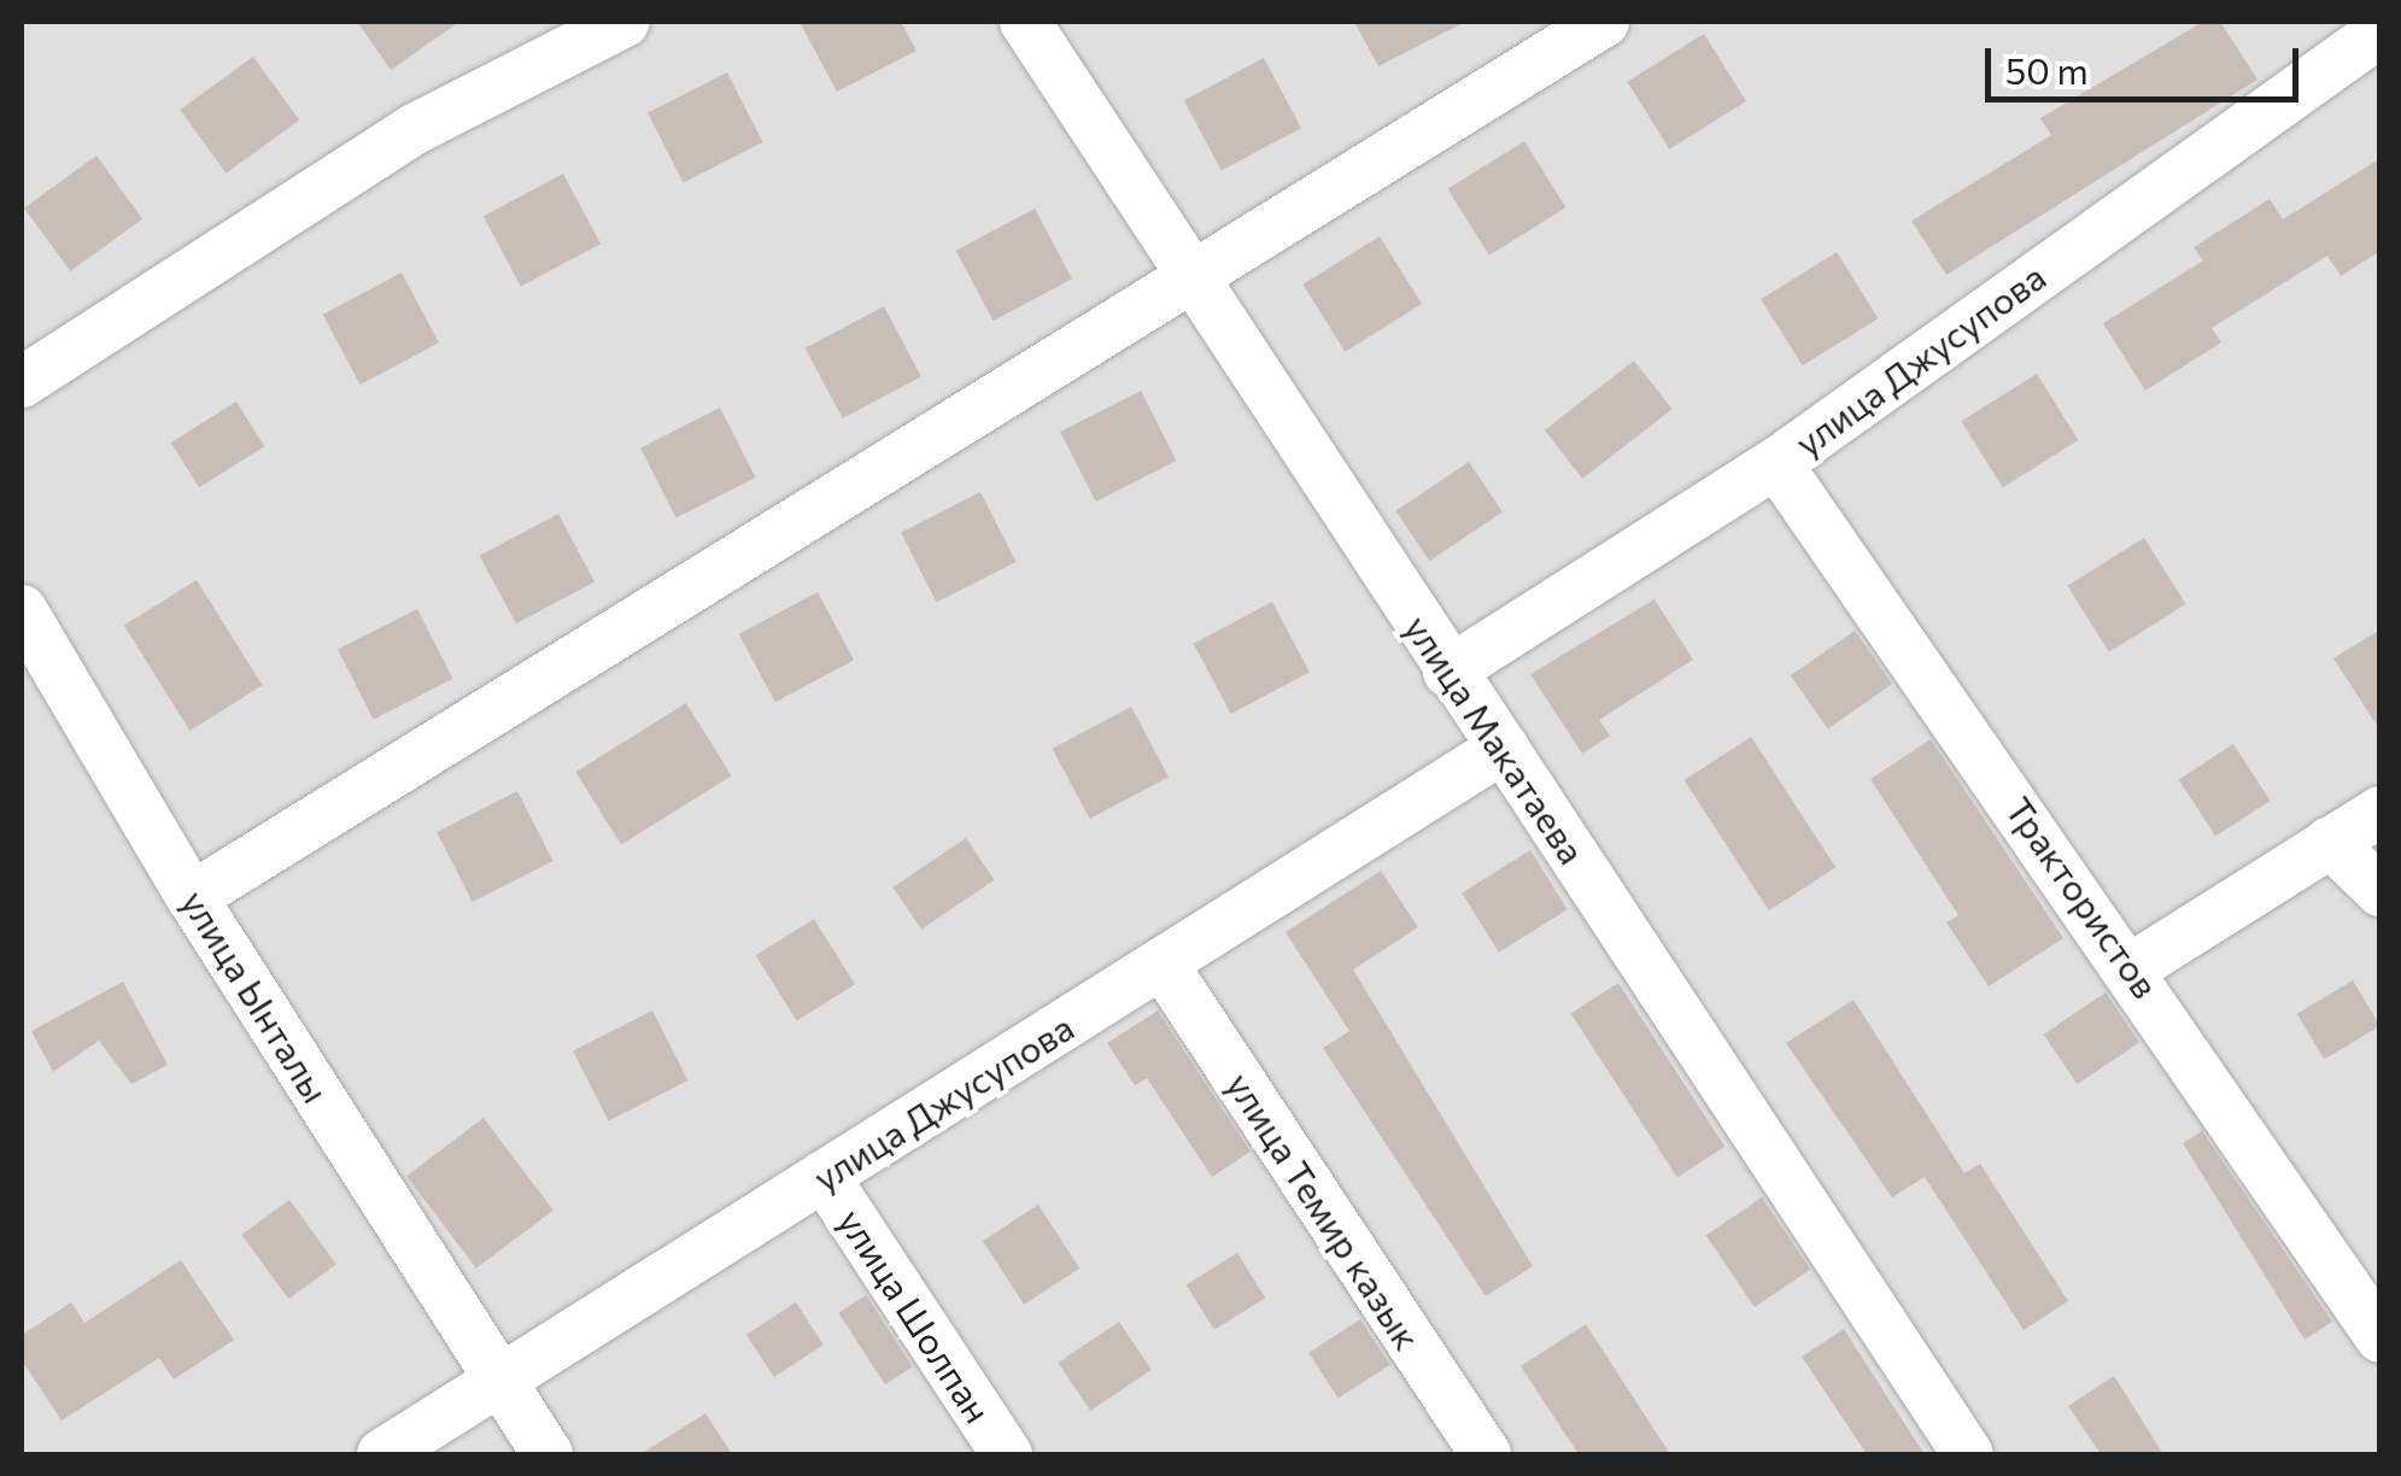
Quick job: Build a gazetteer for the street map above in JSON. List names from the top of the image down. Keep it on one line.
{"streets":{"street":["улица Джусупова","улица Макатаева","Трактористов","улица Ынталы","улица Темир казык","улица Шолпан"]},"crossings":[["улица Джусупова","улица Макатаева"],["улица Джусупова","Трактористов"],["улица Джусупова","улица Ынталы"],["улица Джусупова","улица Темир казык"],["улица Джусупова","улица Шолпан"]],"scale_bar":"50 m"}
